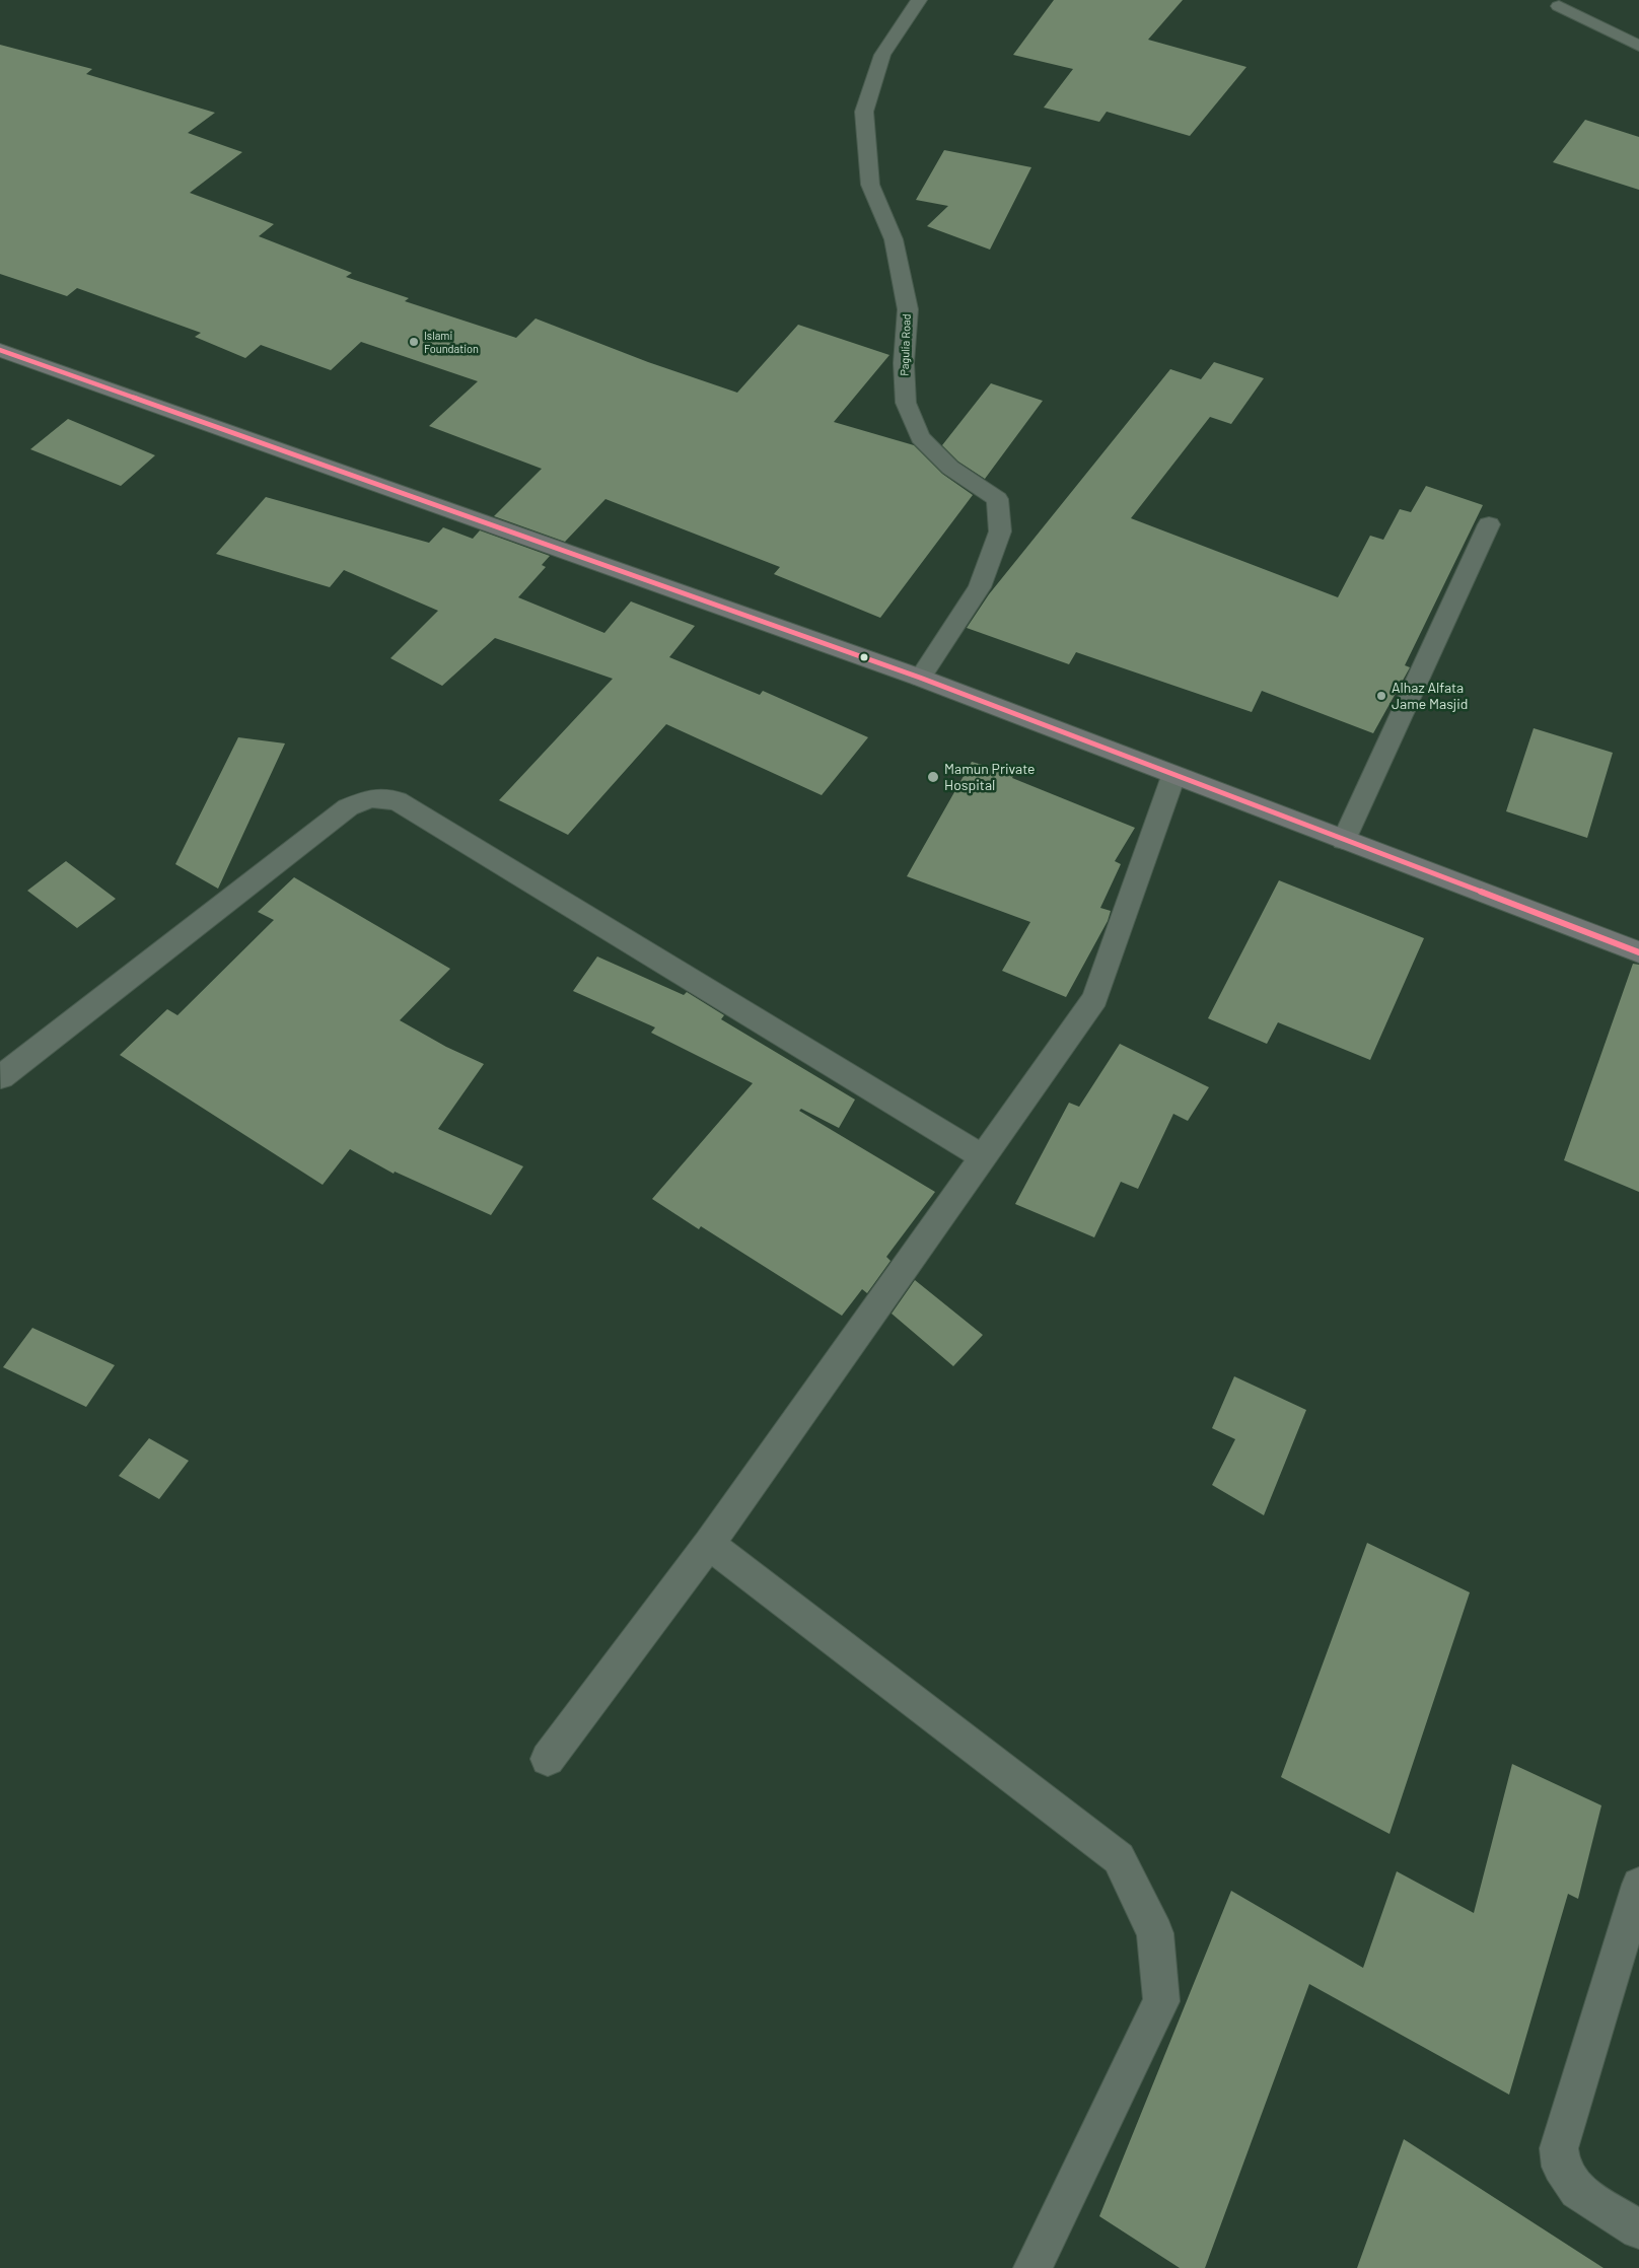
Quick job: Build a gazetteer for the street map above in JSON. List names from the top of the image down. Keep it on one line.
{"streets":{"street":["Pagulia Road"]},"places":["Islami Foundation","Alhaz Alfata Jame Masjid","Mamun Private Hospital"]}
